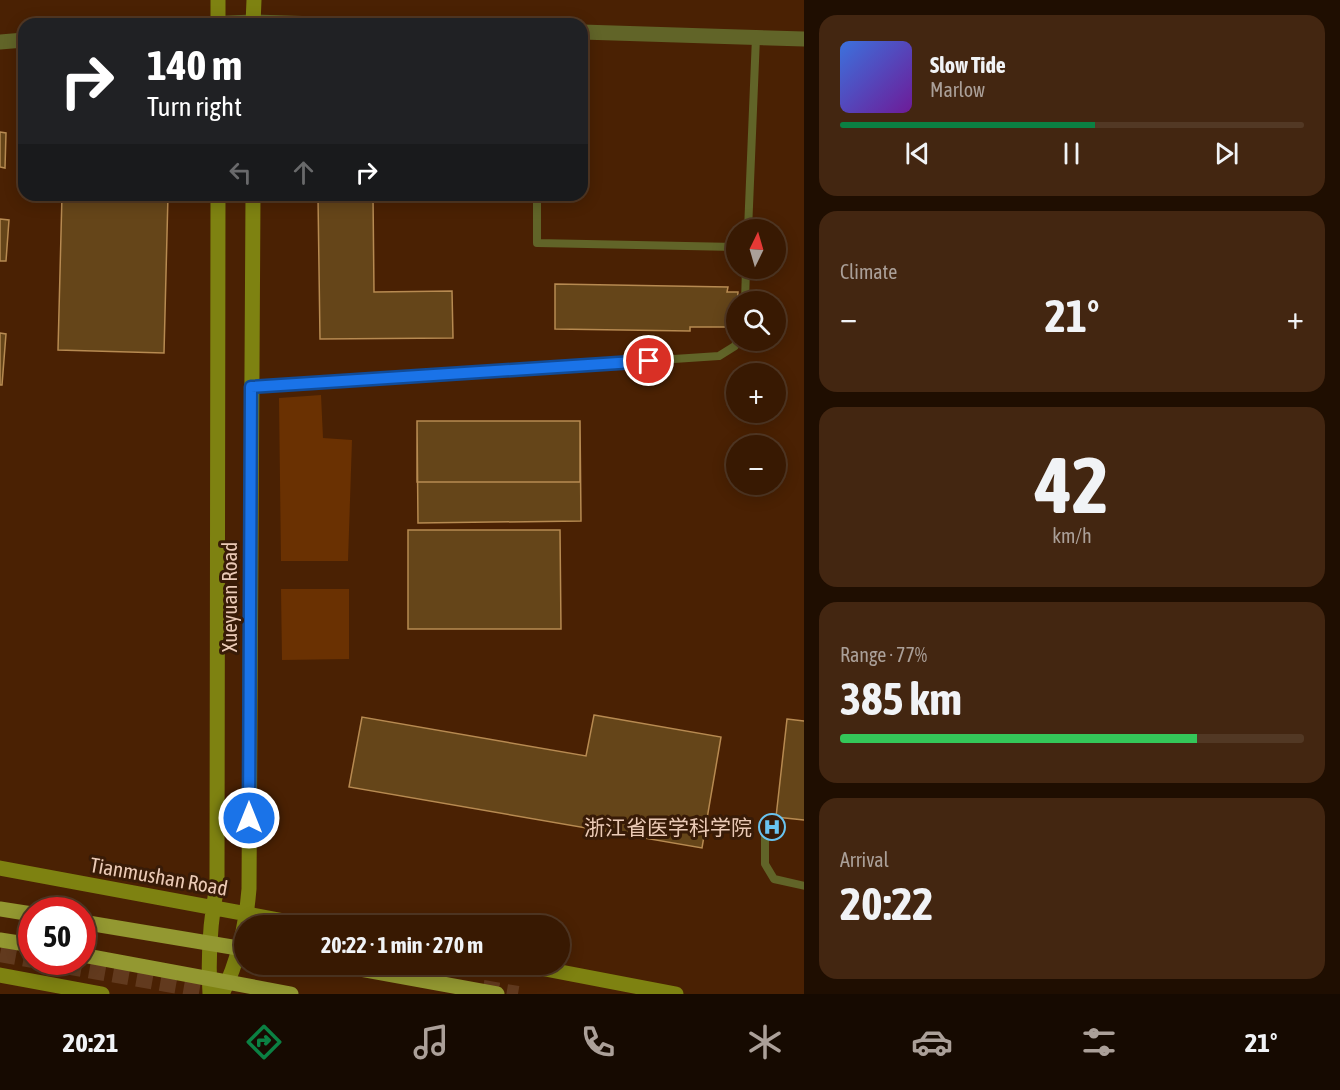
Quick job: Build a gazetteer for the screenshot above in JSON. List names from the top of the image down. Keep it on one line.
{"streets":{"main road":["Xueyuan Road","Tianmushan Road"]},"crossings":[["Xueyuan Road","Tianmushan Road"]],"places":{"hospital":["浙江省医学科学院"]},"north":"top","page":{"turn":["140 m","Turn right"],"song":["Slow Tide","Marlow"],"tile":["Climate",["42","km/h"],["Range · 77%","385 km"],["Arrival","20:22"]],"map_buttons":["+","−"],"heat":["−","21°","+"],"limit":"50","trip":"20:22 · 1 min · 270 m","tabs":["20:21","21°"]}}
